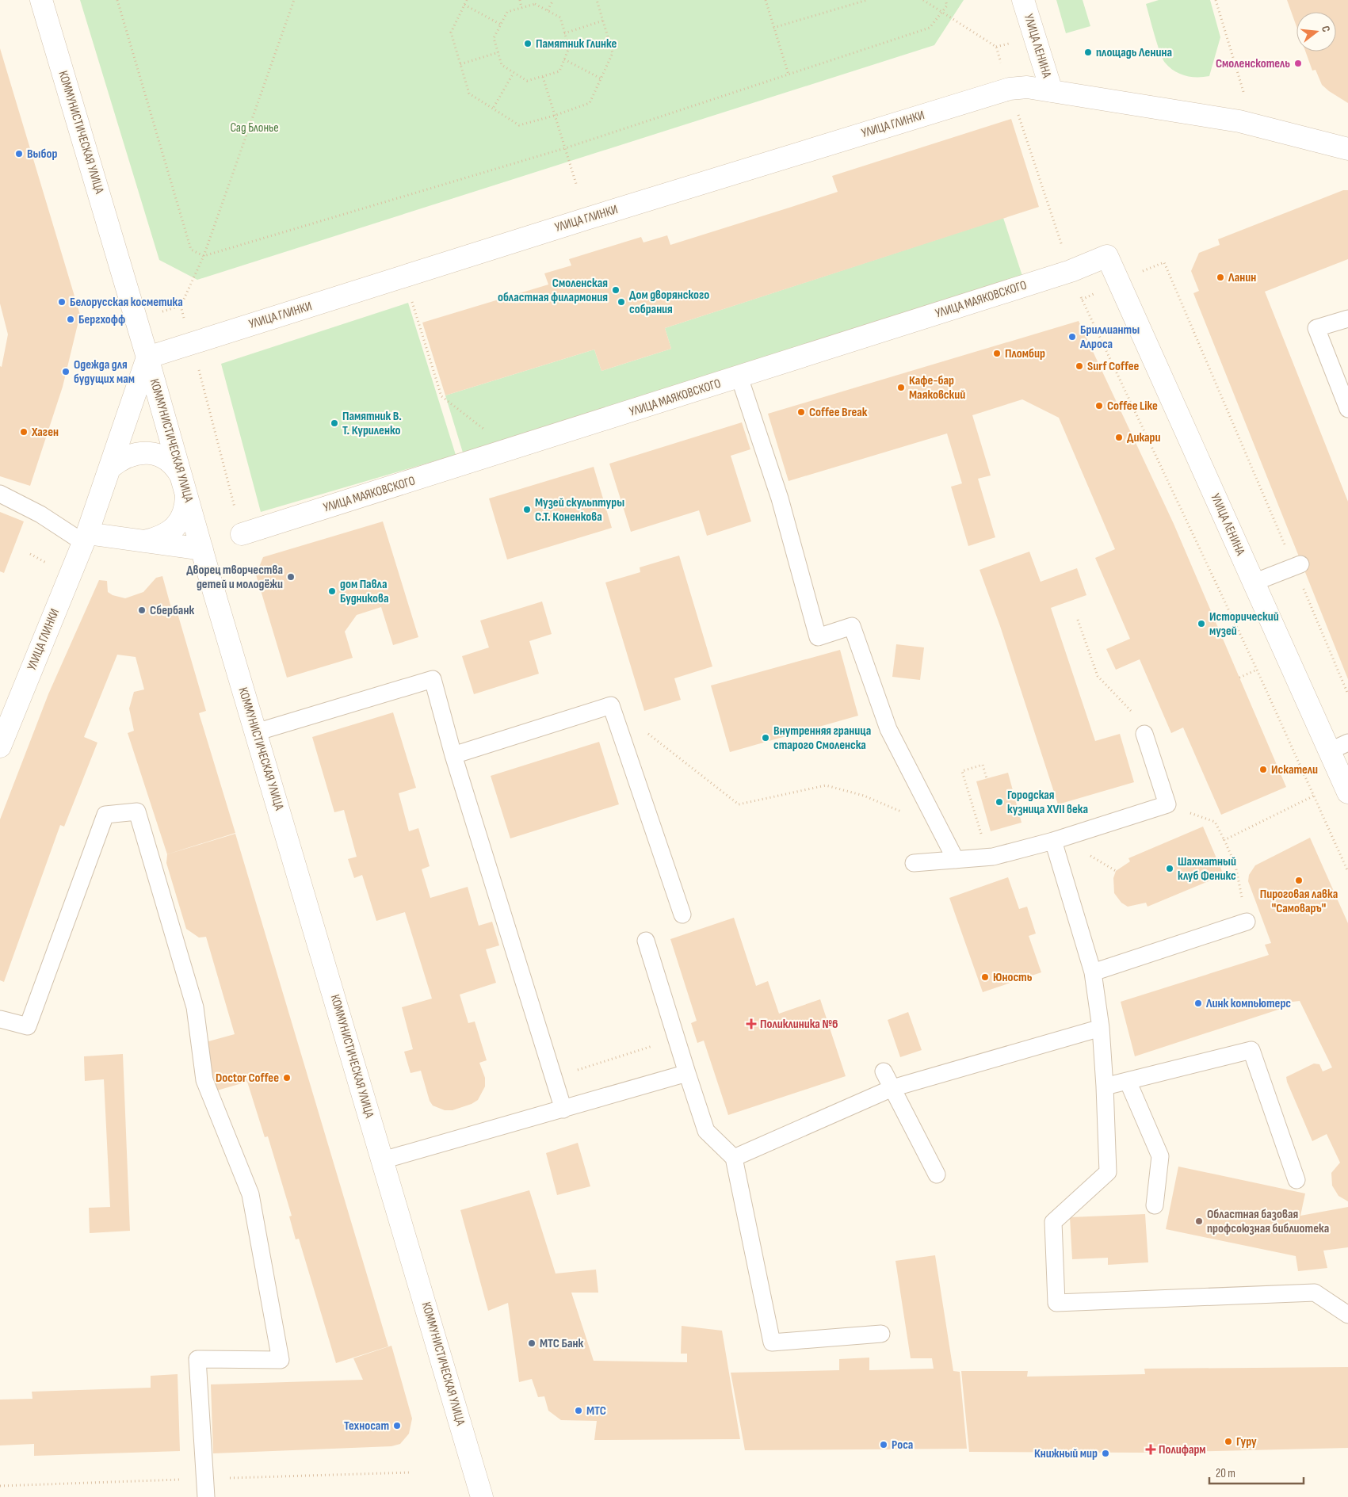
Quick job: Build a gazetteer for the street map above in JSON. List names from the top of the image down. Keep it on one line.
{"streets":{"street":["УЛИЦА ЛЕНИНА","УЛИЦА ГЛИНКИ","КОММУНИСТИЧЕСКАЯ УЛИЦА","УЛИЦА МАЯКОВСКОГО"]},"crossings":[["УЛИЦА ЛЕНИНА","УЛИЦА ГЛИНКИ"],["УЛИЦА ЛЕНИНА","УЛИЦА МАЯКОВСКОГО"],["УЛИЦА ГЛИНКИ","КОММУНИСТИЧЕСКАЯ УЛИЦА"]],"parks":["Сад Блонье"],"places":{"other":["Памятник Глинке","площадь Ленина","Смоленскотель","Выбор","Ланин","Смоленская областная филармония","Белорусская косметика","Дом дворянского собрания","Бергхофф","Бриллианты Алроса","Пломбир","Surf Coffee","Одежда для будущих мам","Кафе-бар Маяковский","Coffee Like","Coffee Break","Памятник В. Т. Куриленко","Хаген","Дикари","Музей скульптуры С.Т. Коненкова","Дворец творчества детей и молодёжи","дом Павла Будникова","Сбербанк","Исторический музей","Внутренняя граница старого Смоленска","Искатели","Городская кузница XVII века","Шахматный клуб Феникс","Пироговая лавка \"Самоваръ\"","Юность","Линк компьютерс","Doctor Coffee","Областная базовая профсоюзная библиотека","МТС Банк","МТС","Техносат","Гуру","Роса","Книжный мир"],"health":["Поликлиника №6","Полифарм"]},"scale_bar":"20 m","north":"right"}
